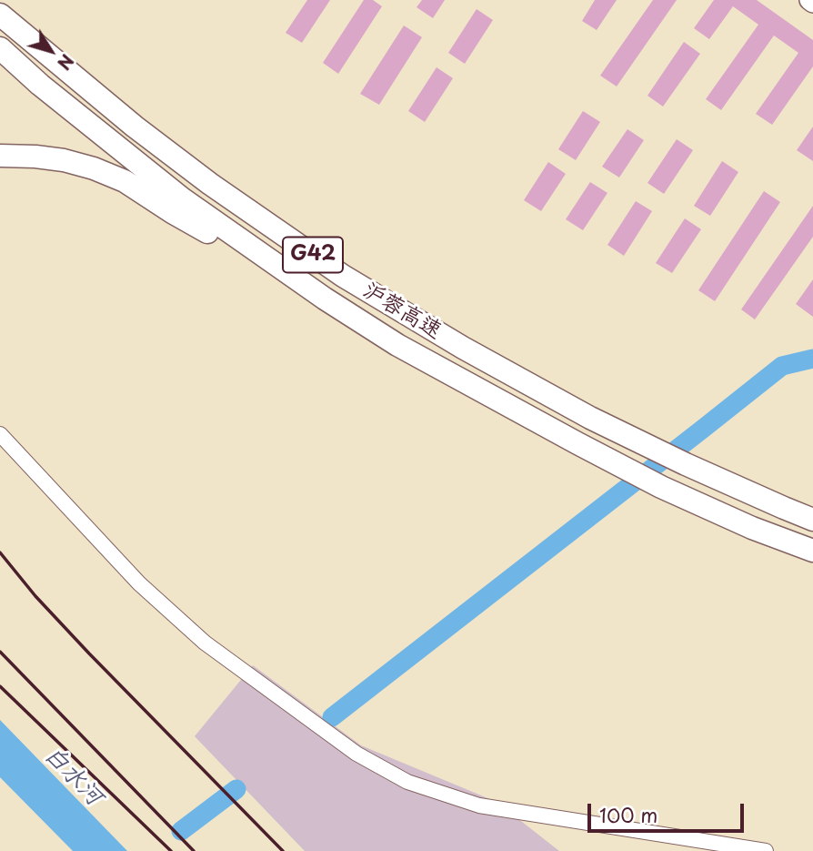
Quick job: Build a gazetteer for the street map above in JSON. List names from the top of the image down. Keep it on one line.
{"streets":{"highway":["G42","沪蓉高速"]},"water":["白水河"],"scale_bar":"100 m","north":"bottom right"}
